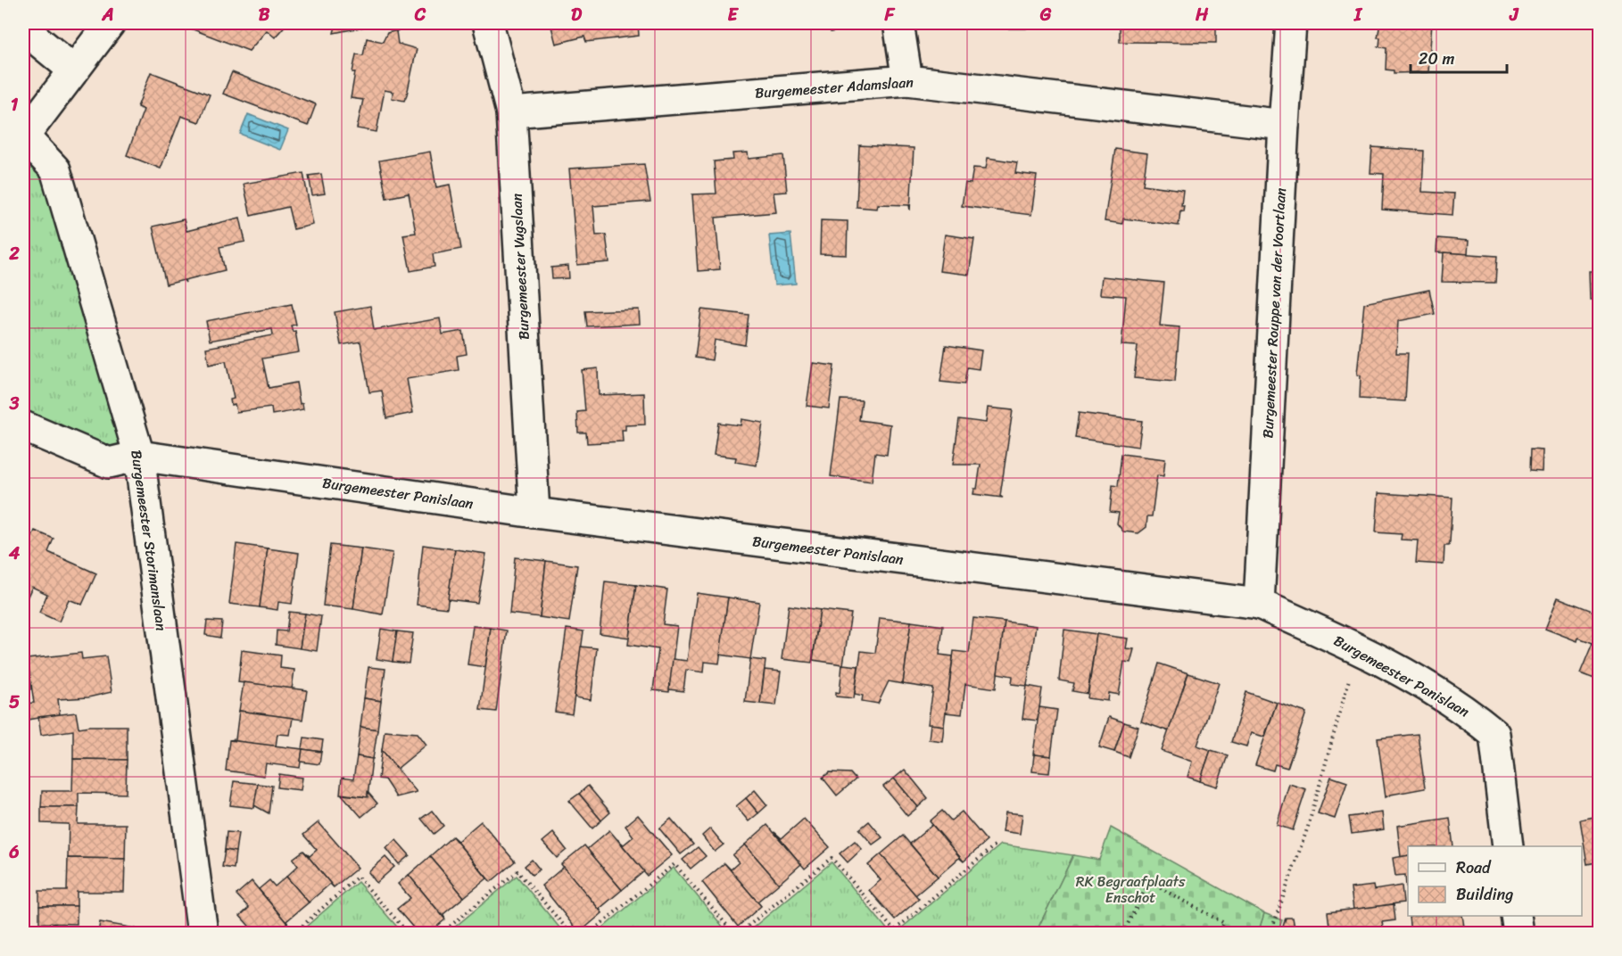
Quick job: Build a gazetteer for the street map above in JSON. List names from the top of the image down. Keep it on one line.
{"streets":{"street":["Burgemeester Adamslaan","Burgemeester Vugslaan","Burgemeester Rouppe van der Voortlaan","Burgemeester Panislaan","Burgemeester Storimanslaan"]},"crossings":[["Burgemeester Adamslaan","Burgemeester Vugslaan"],["Burgemeester Adamslaan","Burgemeester Rouppe van der Voortlaan"],["Burgemeester Vugslaan","Burgemeester Panislaan"],["Burgemeester Rouppe van der Voortlaan","Burgemeester Panislaan"],["Burgemeester Panislaan","Burgemeester Storimanslaan"]],"parks":["RK Begraafplaats Enschot"],"legend":["Road","Building"],"scale_bar":"20 m","grid":{"columns":["A","B","C","D","E","F","G","H","I","J"],"rows":["1","2","3","4","5","6"]}}
